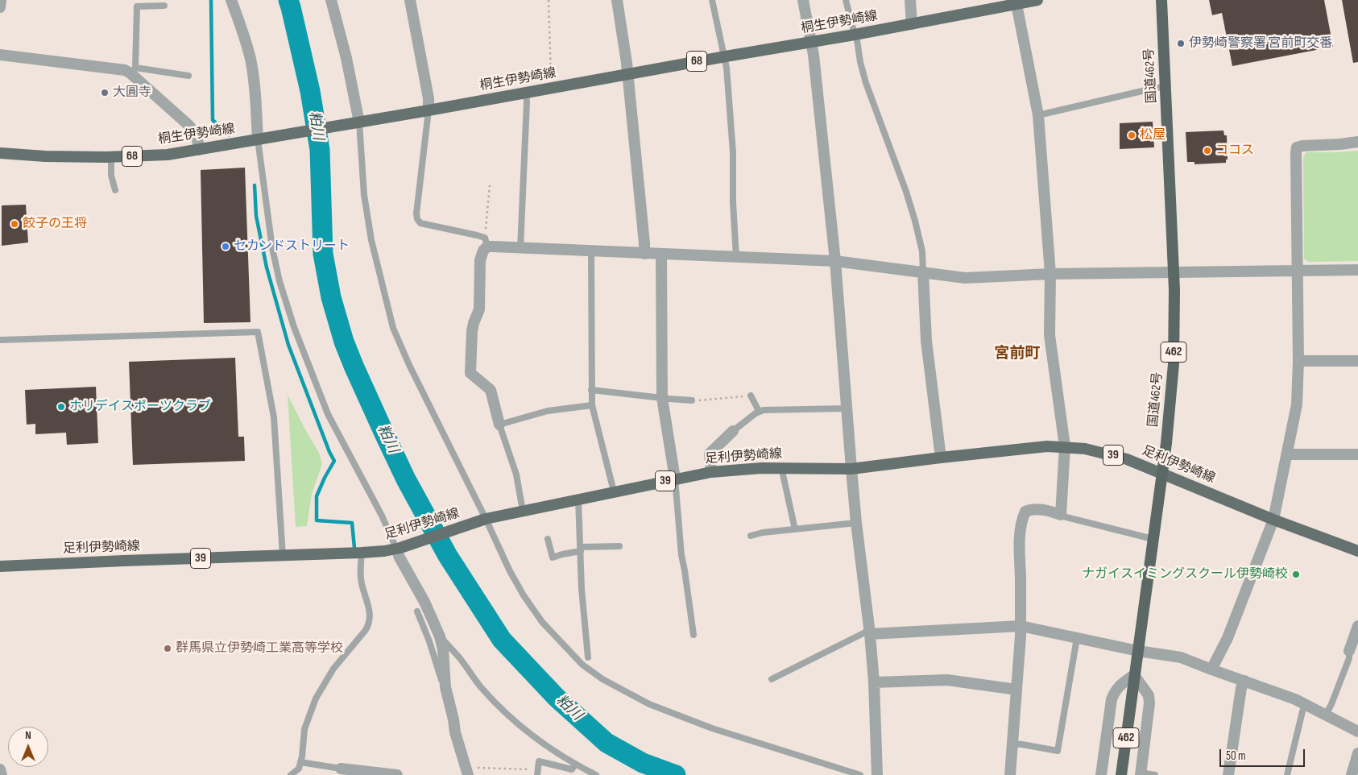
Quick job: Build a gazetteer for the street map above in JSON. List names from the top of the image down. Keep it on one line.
{"streets":{"highway":["国道462号","462"],"main road":["桐生伊勢崎線","68","39","足利伊勢崎線"]},"crossings":[["国道462号","足利伊勢崎線"]],"districts":["宮前町"],"water":["粕川"],"places":["伊勢崎警察署 宮前町交番","大圓寺","松屋","ココス","餃子の王将","セカンドストリート","ホリデイスポーツクラブ","ナガイスイミングスクール伊勢崎校","群馬県立伊勢崎工業高等学校"],"scale_bar":"50 m","north":"top"}
